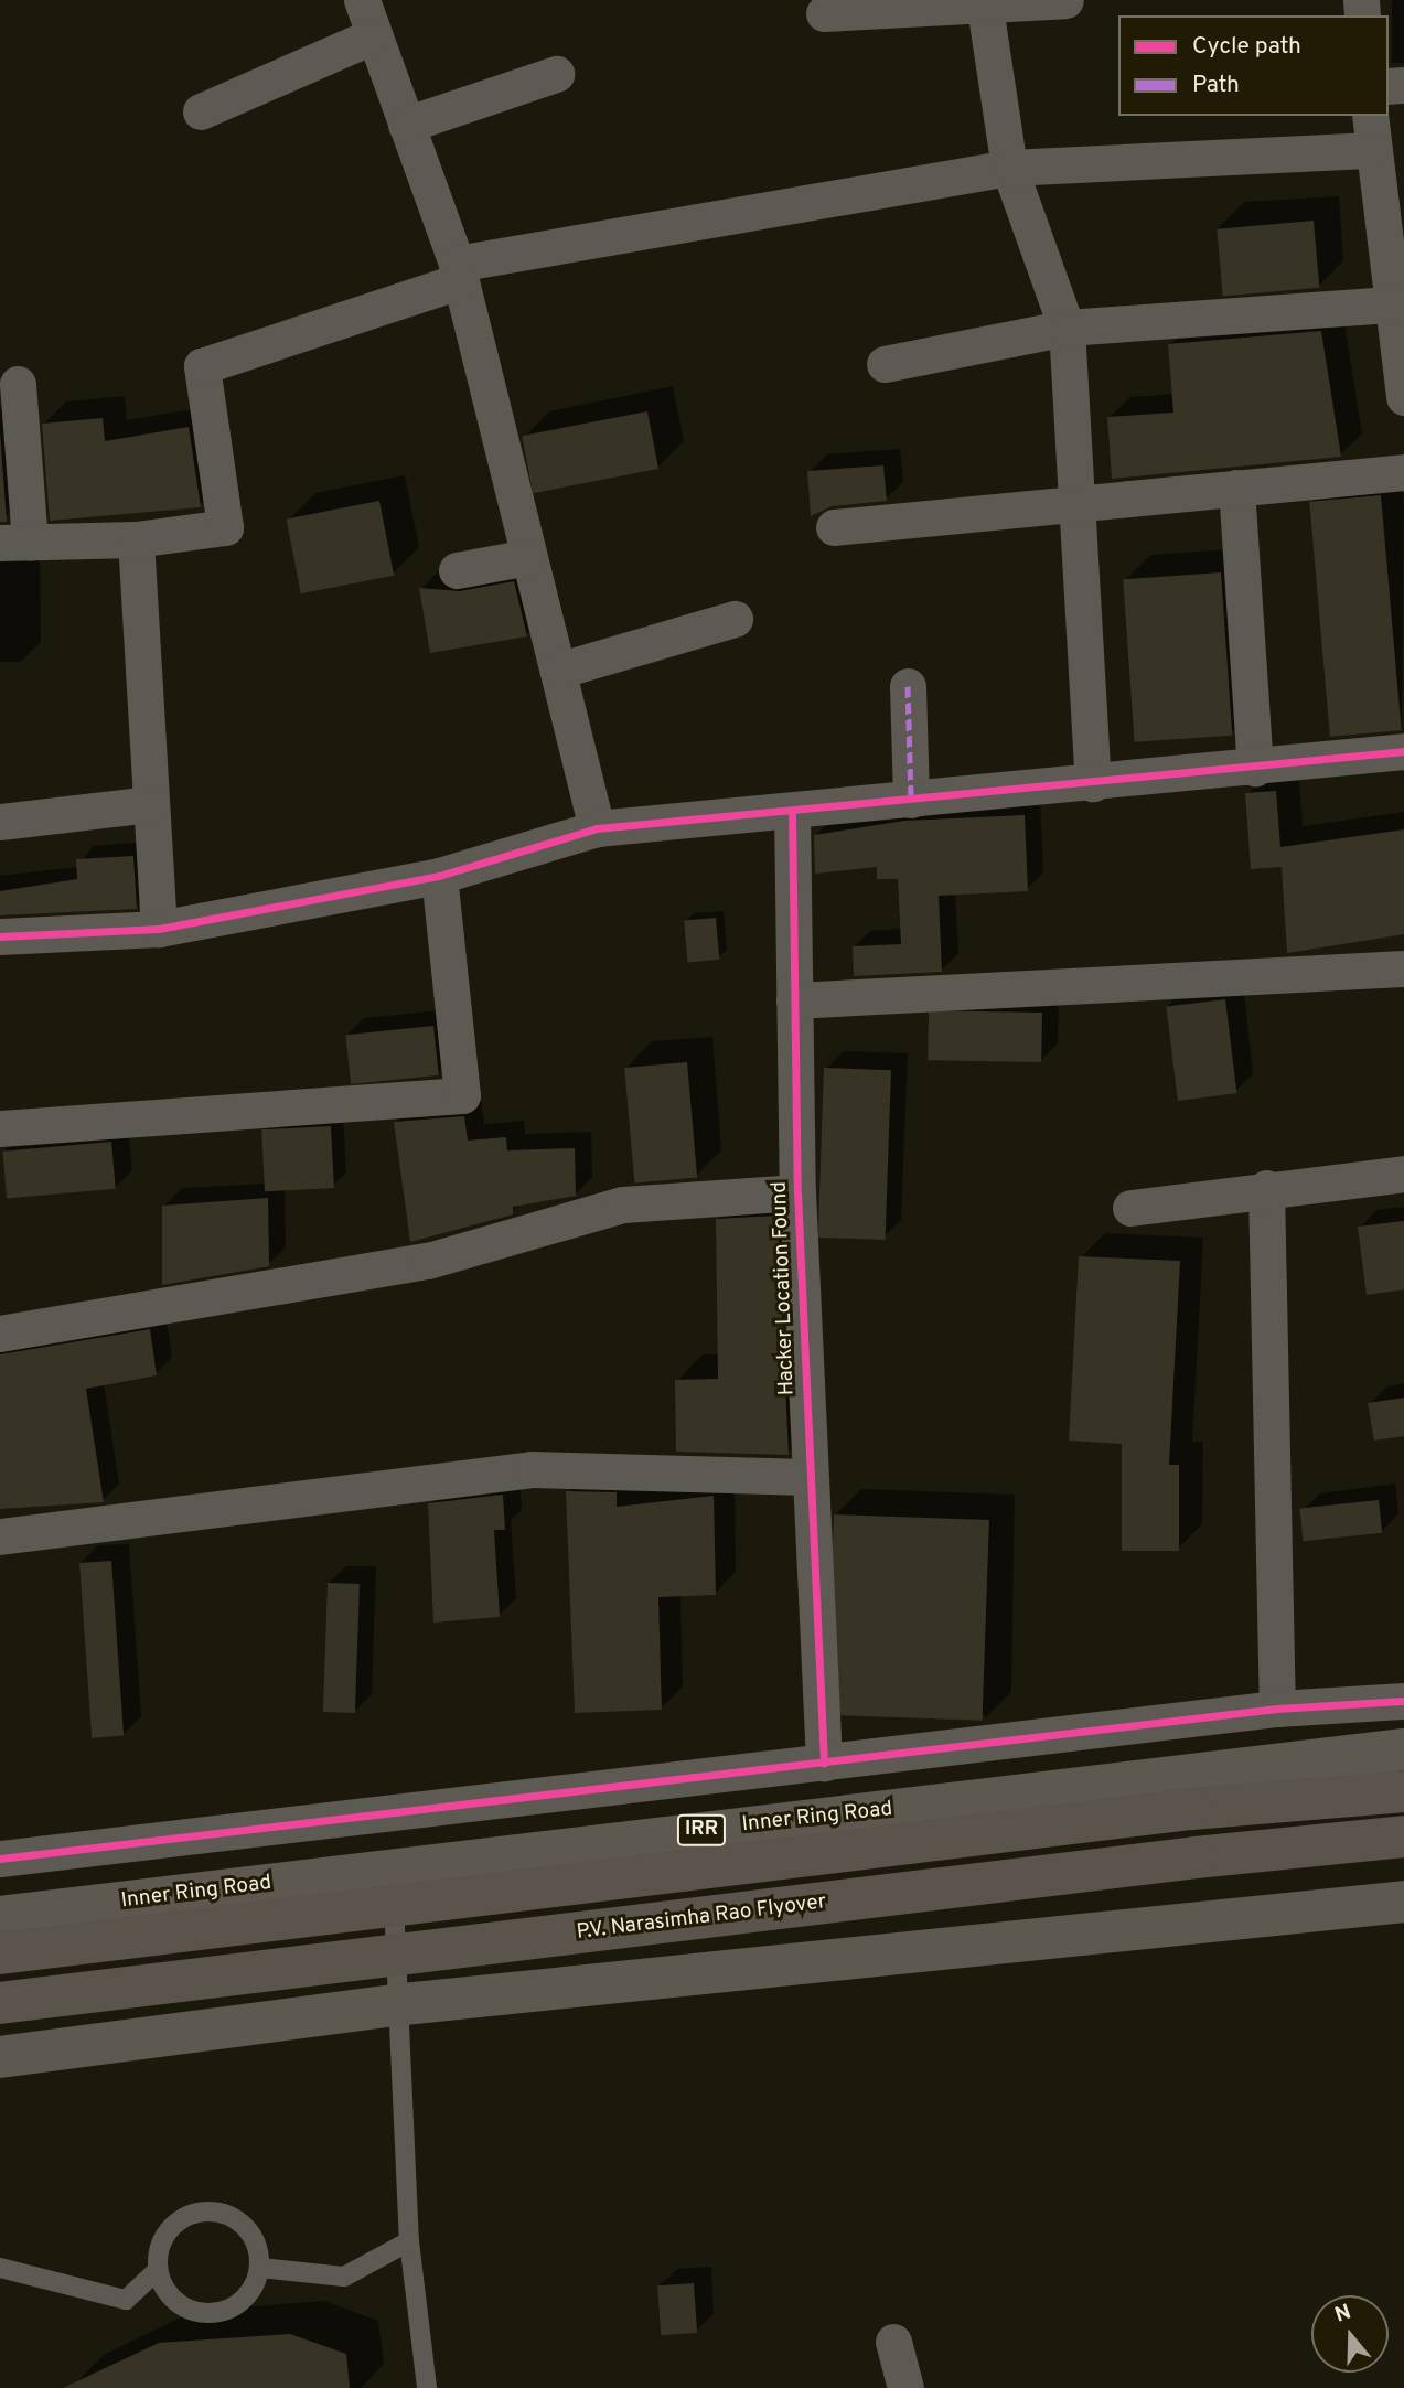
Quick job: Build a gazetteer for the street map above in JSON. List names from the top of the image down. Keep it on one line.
{"streets":{"highway":["P.V. Narasimha Rao Flyover"],"main road":["Inner Ring Road","IRR"],"street":["Hacker Location Found"]},"legend":["Cycle path","Path"],"north":"top"}
